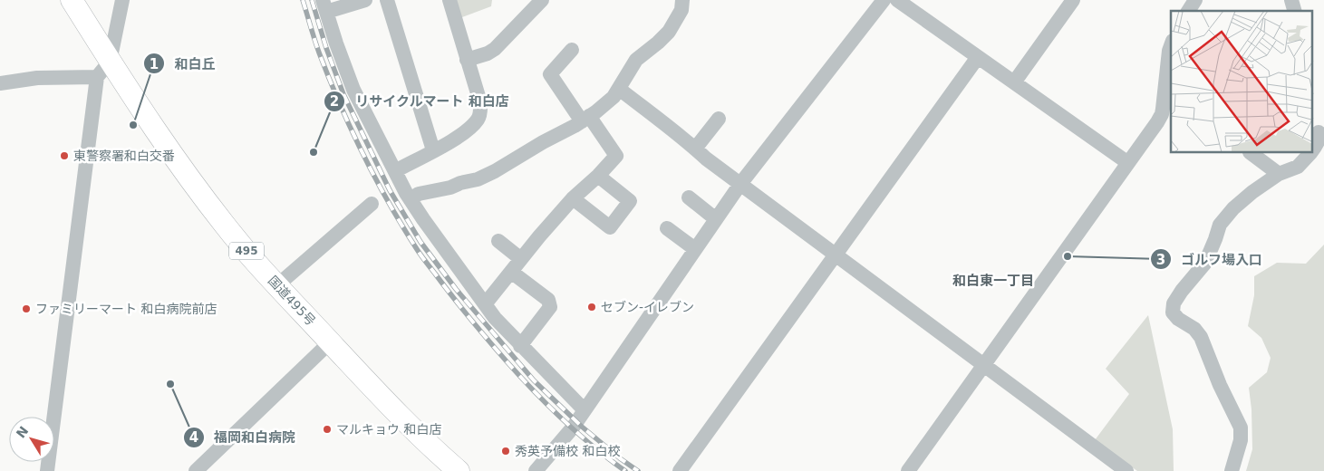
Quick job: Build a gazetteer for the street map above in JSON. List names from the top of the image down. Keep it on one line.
{"streets":{"highway":["495","国道495号"]},"districts":["和白東一丁目"],"places":["和白丘","リサイクルマート 和白店","東警察署和白交番","ゴルフ場入口","セブン-イレブン","ファミリーマート 和白病院前店","福岡和白病院","マルキョウ 和白店","秀英予備校 和白校"],"north":"top left"}
